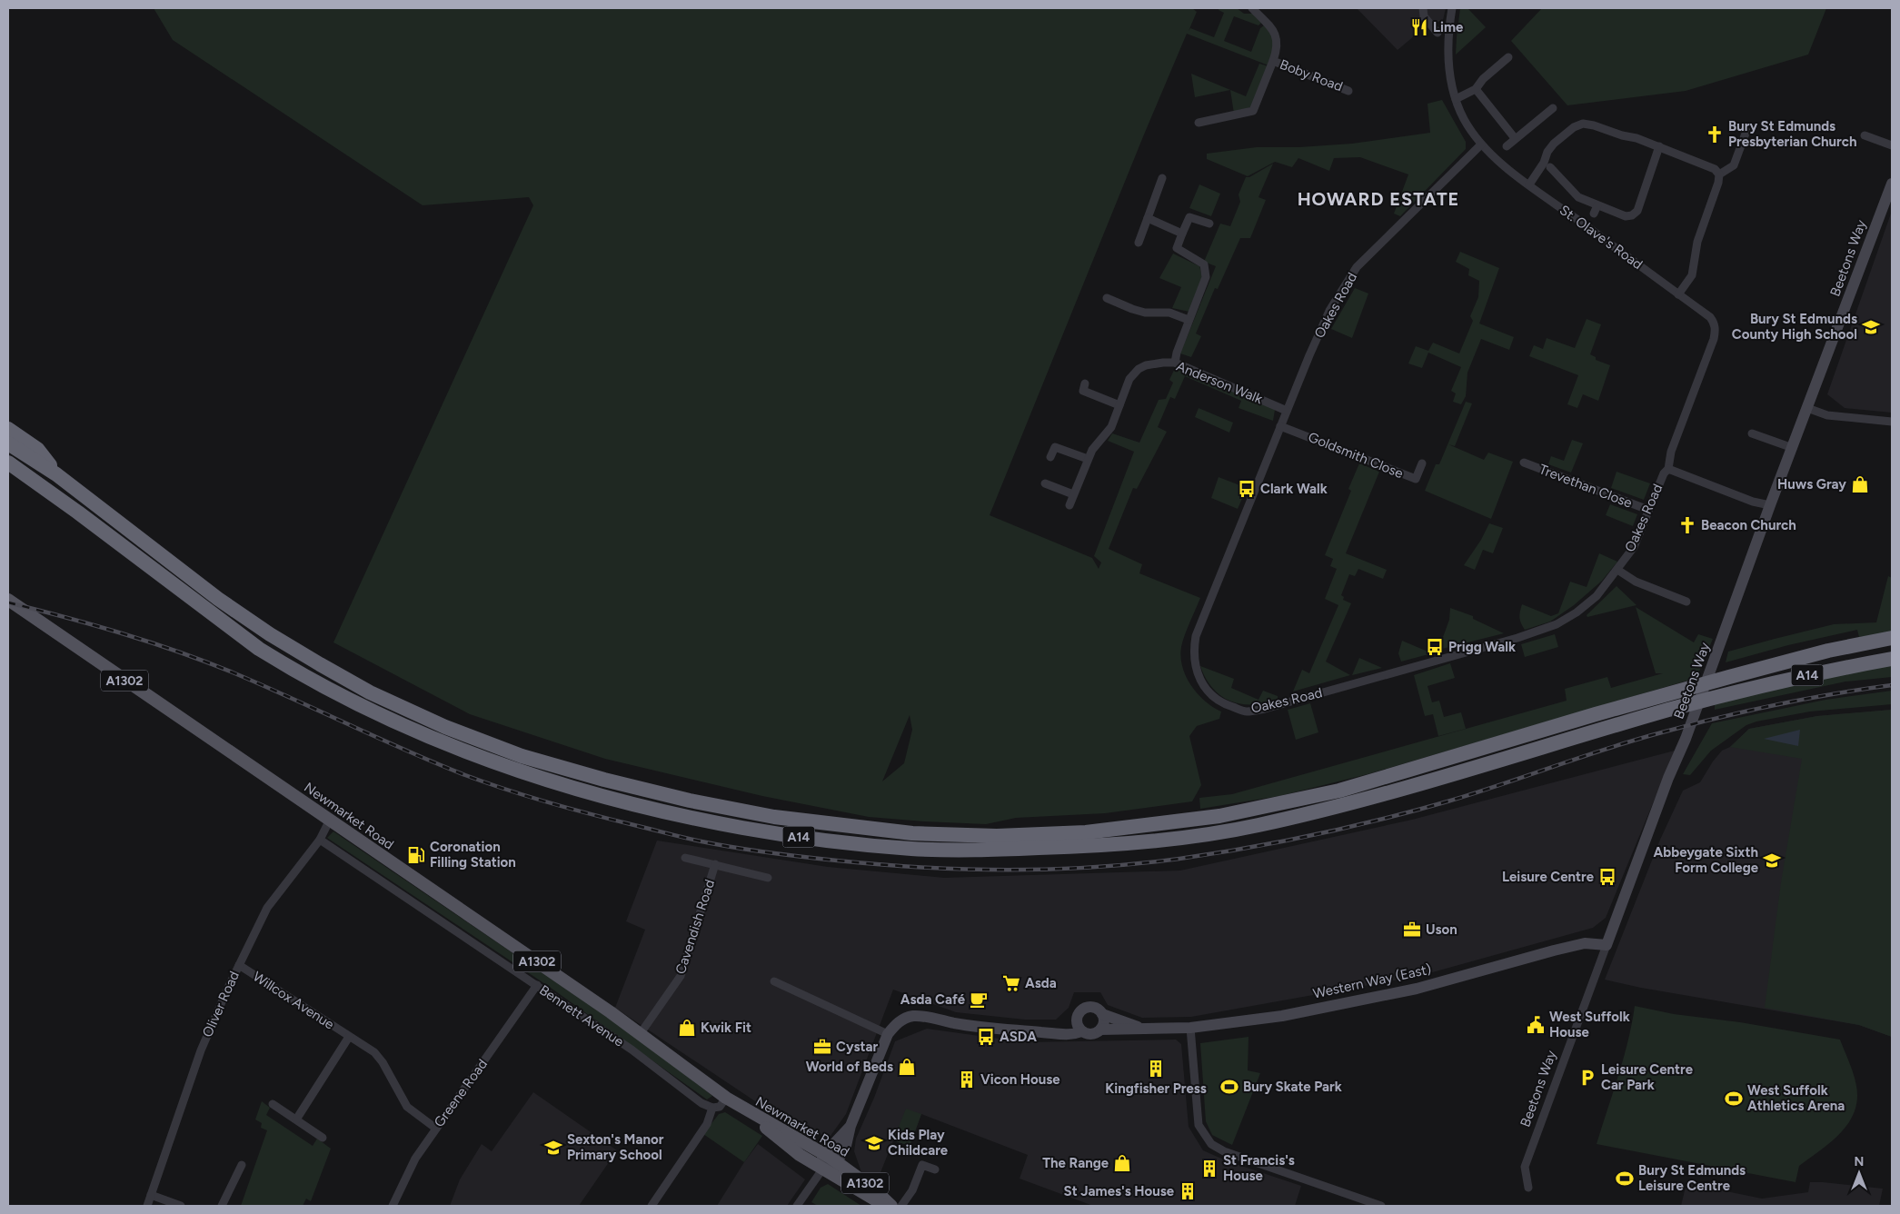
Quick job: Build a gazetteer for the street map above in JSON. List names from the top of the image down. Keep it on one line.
{"streets":{"highway":["A14"],"main road":["A1302","Newmarket Road"],"street":["Boby Road","St. Olave's Road","Beetons Way","Oakes Road","Anderson Walk","Goldsmith Close","Trevethan Close","Cavendish Road","Western Way (East)","Willcox Avenue","Oliver Road","Bennett Avenue","Greene Road"]},"crossings":[["St. Olave's Road","Oakes Road"],["Beetons Way","Oakes Road"],["Beetons Way","Western Way (East)"],["Oakes Road","Anderson Walk"],["Oakes Road","Goldsmith Close"],["Oakes Road","Trevethan Close"],["Newmarket Road","Cavendish Road"],["Newmarket Road","Oliver Road"],["Willcox Avenue","Oliver Road"],["Willcox Avenue","Greene Road"],["Oliver Road","Bennett Avenue"],["Bennett Avenue","Greene Road"]],"districts":["HOWARD ESTATE"],"places":{"restaurant":["Lime"],"church":["Bury St Edmunds Presbyterian Church","Beacon Church"],"school or university":["Bury St Edmunds County High School","Abbeygate Sixth Form College","Kids Play Childcare","Sexton's Manor Primary School"],"shop":["Huws Gray","Kwik Fit","World of Beds","The Range"],"bus stop":["Clark Walk","Prigg Walk","Leisure Centre","ASDA"],"fuel station":["Coronation Filling Station"],"office":["Uson","Cystar"],"supermarket":["Asda"],"cafe":["Asda Café"],"public building":["West Suffolk House"],"building":["Kingfisher Press","Vicon House","St Francis's House","St James's House"],"parking":["Leisure Centre Car Park"],"sports":["Bury Skate Park","West Suffolk Athletics Arena","Bury St Edmunds Leisure Centre"]},"north":"top"}
